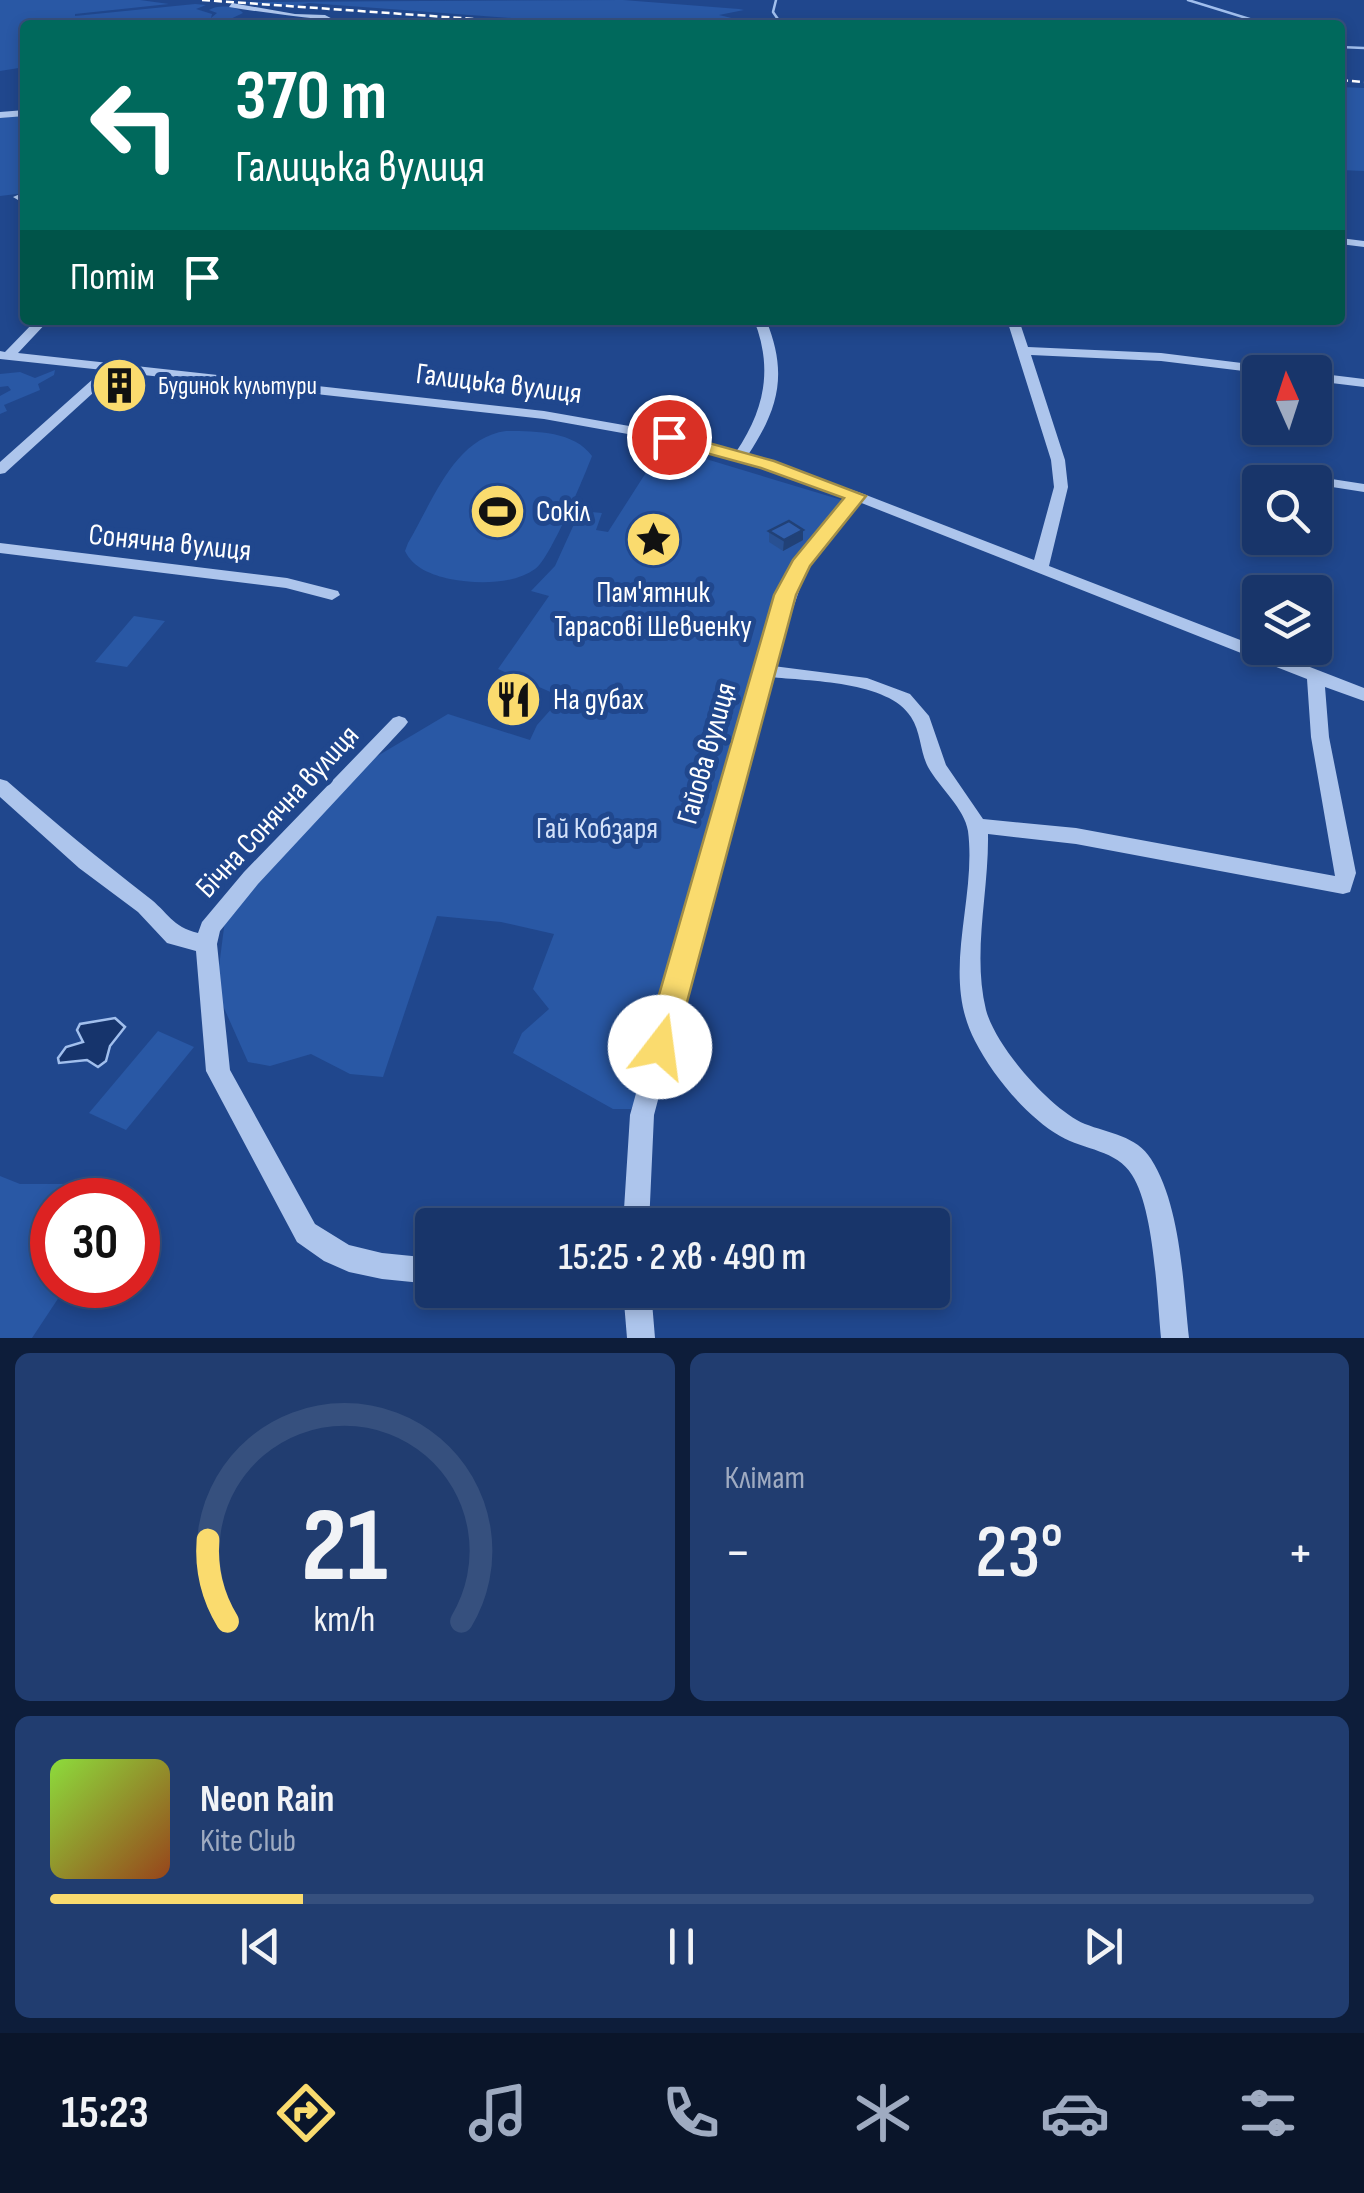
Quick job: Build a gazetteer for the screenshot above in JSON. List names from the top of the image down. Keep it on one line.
{"streets":{"street":["Галицька вулиця","Сонячна вулиця","Гайова вулиця","Бічна Сонячна вулиця"]},"crossings":[["Галицька вулиця","Гайова вулиця"]],"parks":["Гай Кобзаря"],"places":{"building":["Будинок культури"],"sports":["Сокіл"],"place":["Пам'ятник Тарасові Шевченку"],"restaurant":["На дубах"]},"north":"top","page":{"turn":["370 m","Галицька вулиця"],"then":"Потім","limit":"30","trip":"15:25 · 2 хв · 490 m","tile":"Клімат","heat":["−","23°","+"],"song":["Neon Rain","Kite Club"],"tabs":"15:23","gauge":["21","km/h"]}}
